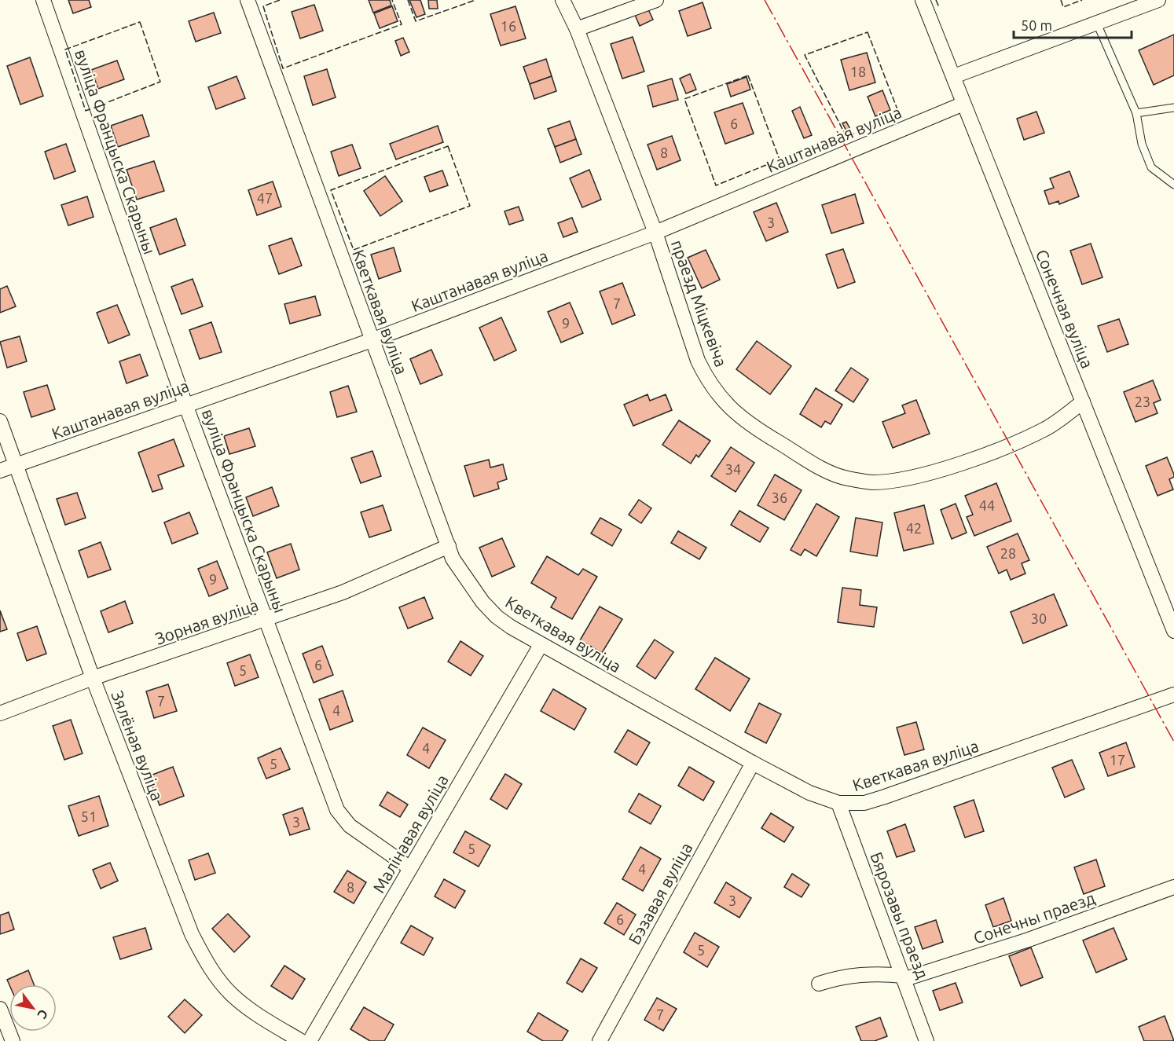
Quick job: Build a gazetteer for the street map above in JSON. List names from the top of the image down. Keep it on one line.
{"streets":{"street":["Каштанавая вуліца","вуліца Францыска Скарыны","праезд Міцкевіча","Сонечная вуліца","Кветкавая вуліца","Зорная вуліца","Зялёная вуліца","Малінавая вуліца","Бэзавая вуліца","Бярозавы праезд","Сонечны праезд"]},"crossings":[["Каштанавая вуліца","вуліца Францыска Скарыны"],["Каштанавая вуліца","праезд Міцкевіча"],["Каштанавая вуліца","Сонечная вуліца"],["Каштанавая вуліца","Кветкавая вуліца"],["Каштанавая вуліца","Зялёная вуліца"],["вуліца Францыска Скарыны","Зорная вуліца"],["вуліца Францыска Скарыны","Малінавая вуліца"],["праезд Міцкевіча","Сонечная вуліца"],["Кветкавая вуліца","Зорная вуліца"],["Кветкавая вуліца","Малінавая вуліца"],["Кветкавая вуліца","Бэзавая вуліца"],["Кветкавая вуліца","Бярозавы праезд"],["Зорная вуліца","Зялёная вуліца"],["Бярозавы праезд","Сонечны праезд"]],"house_numbers":["16","18","6","8","47","3","7","9","23","34","36","44","42","28","9","30","6","5","7","4","4","17","5","51","3","5","4","8","3","6","5","7"],"scale_bar":"50 m","north":"bottom right"}
